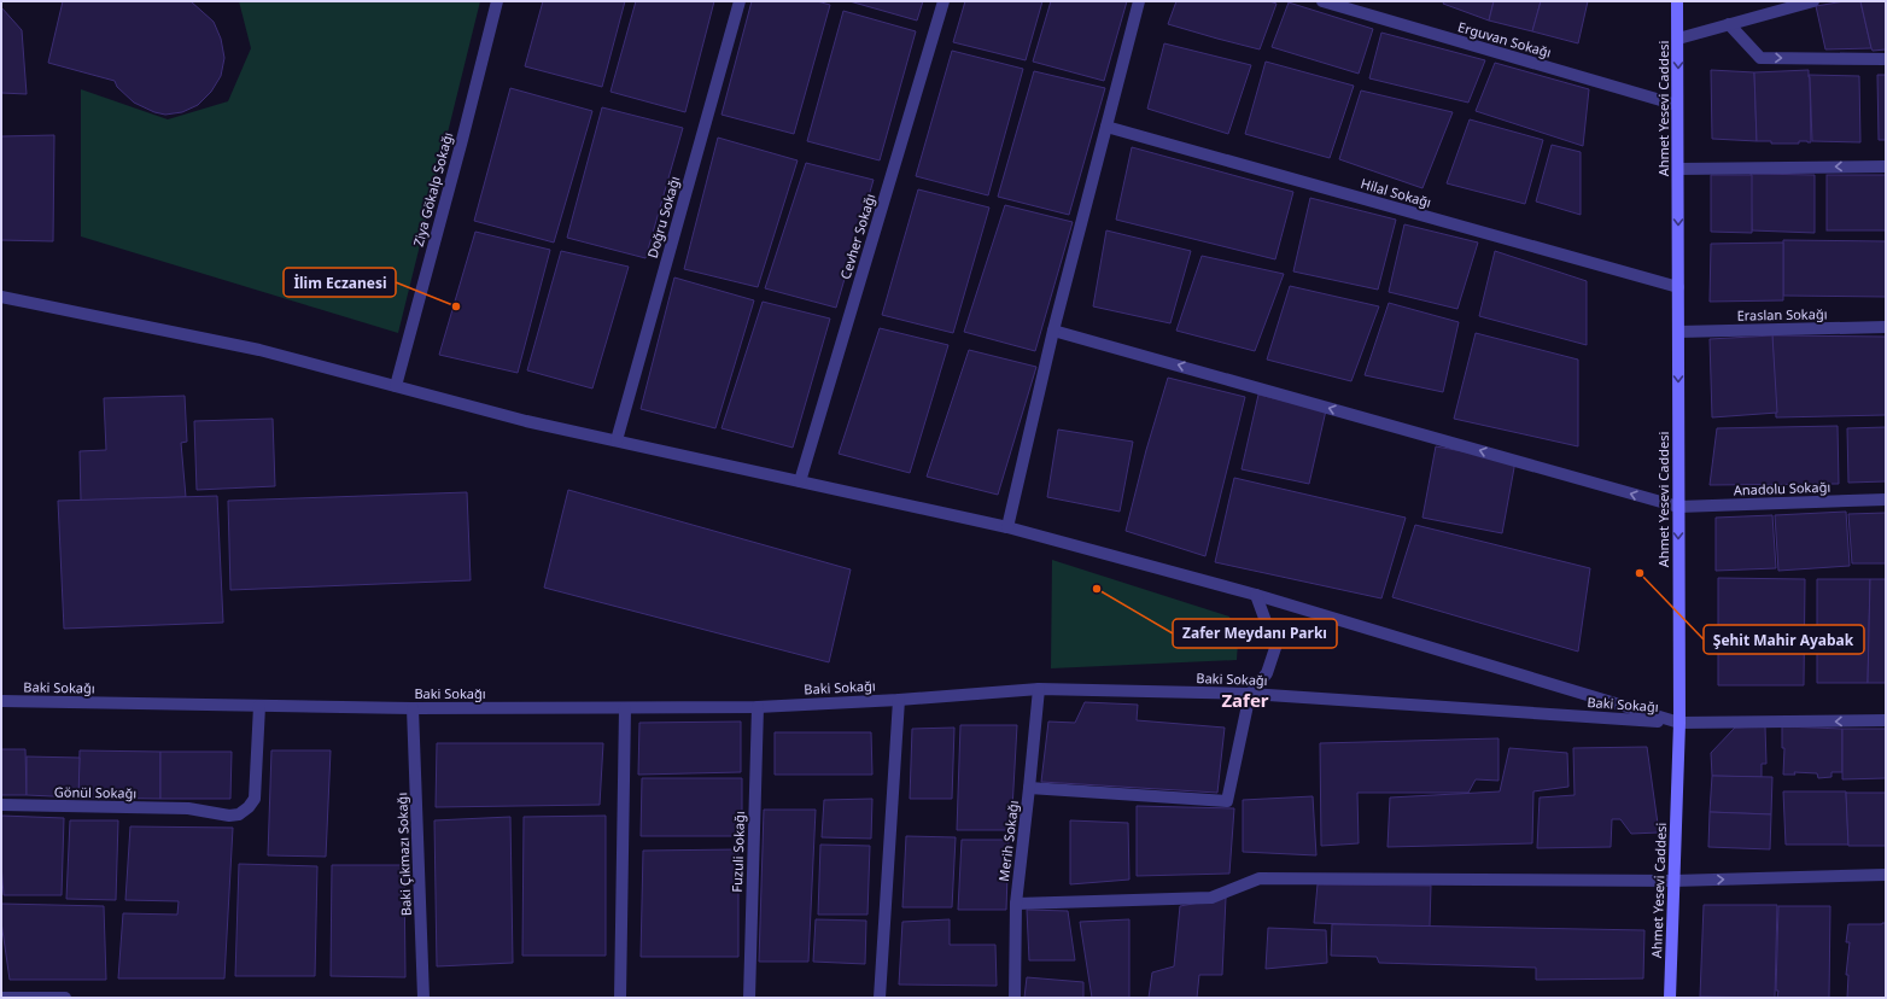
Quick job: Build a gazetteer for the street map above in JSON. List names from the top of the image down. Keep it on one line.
{"streets":{"street":["Erguvan Sokağı","Ahmet Yesevi Caddesi","Ziya Gökalp Sokağı","Hilal Sokağı","Doğru Sokağı","Cevher Sokağı","Eraslan Sokağı","Anadolu Sokağı","Baki Sokağı","Gönül Sokağı","Merih Sokağı","Fuzuli Sokağı","Baki Çıkmazı Sokağı"]},"crossings":[["Erguvan Sokağı","Ahmet Yesevi Caddesi"],["Ahmet Yesevi Caddesi","Hilal Sokağı"],["Ahmet Yesevi Caddesi","Eraslan Sokağı"],["Ahmet Yesevi Caddesi","Anadolu Sokağı"],["Ahmet Yesevi Caddesi","Baki Sokağı"],["Baki Sokağı","Gönül Sokağı"],["Baki Sokağı","Merih Sokağı"],["Baki Sokağı","Fuzuli Sokağı"],["Baki Sokağı","Baki Çıkmazı Sokağı"]],"one_way":["Ahmet Yesevi Caddesi","Anadolu Sokağı"],"districts":["Zafer"],"places":["İlim Eczanesi","Şehit Mahir Ayabak","Zafer Meydanı Parkı"]}
